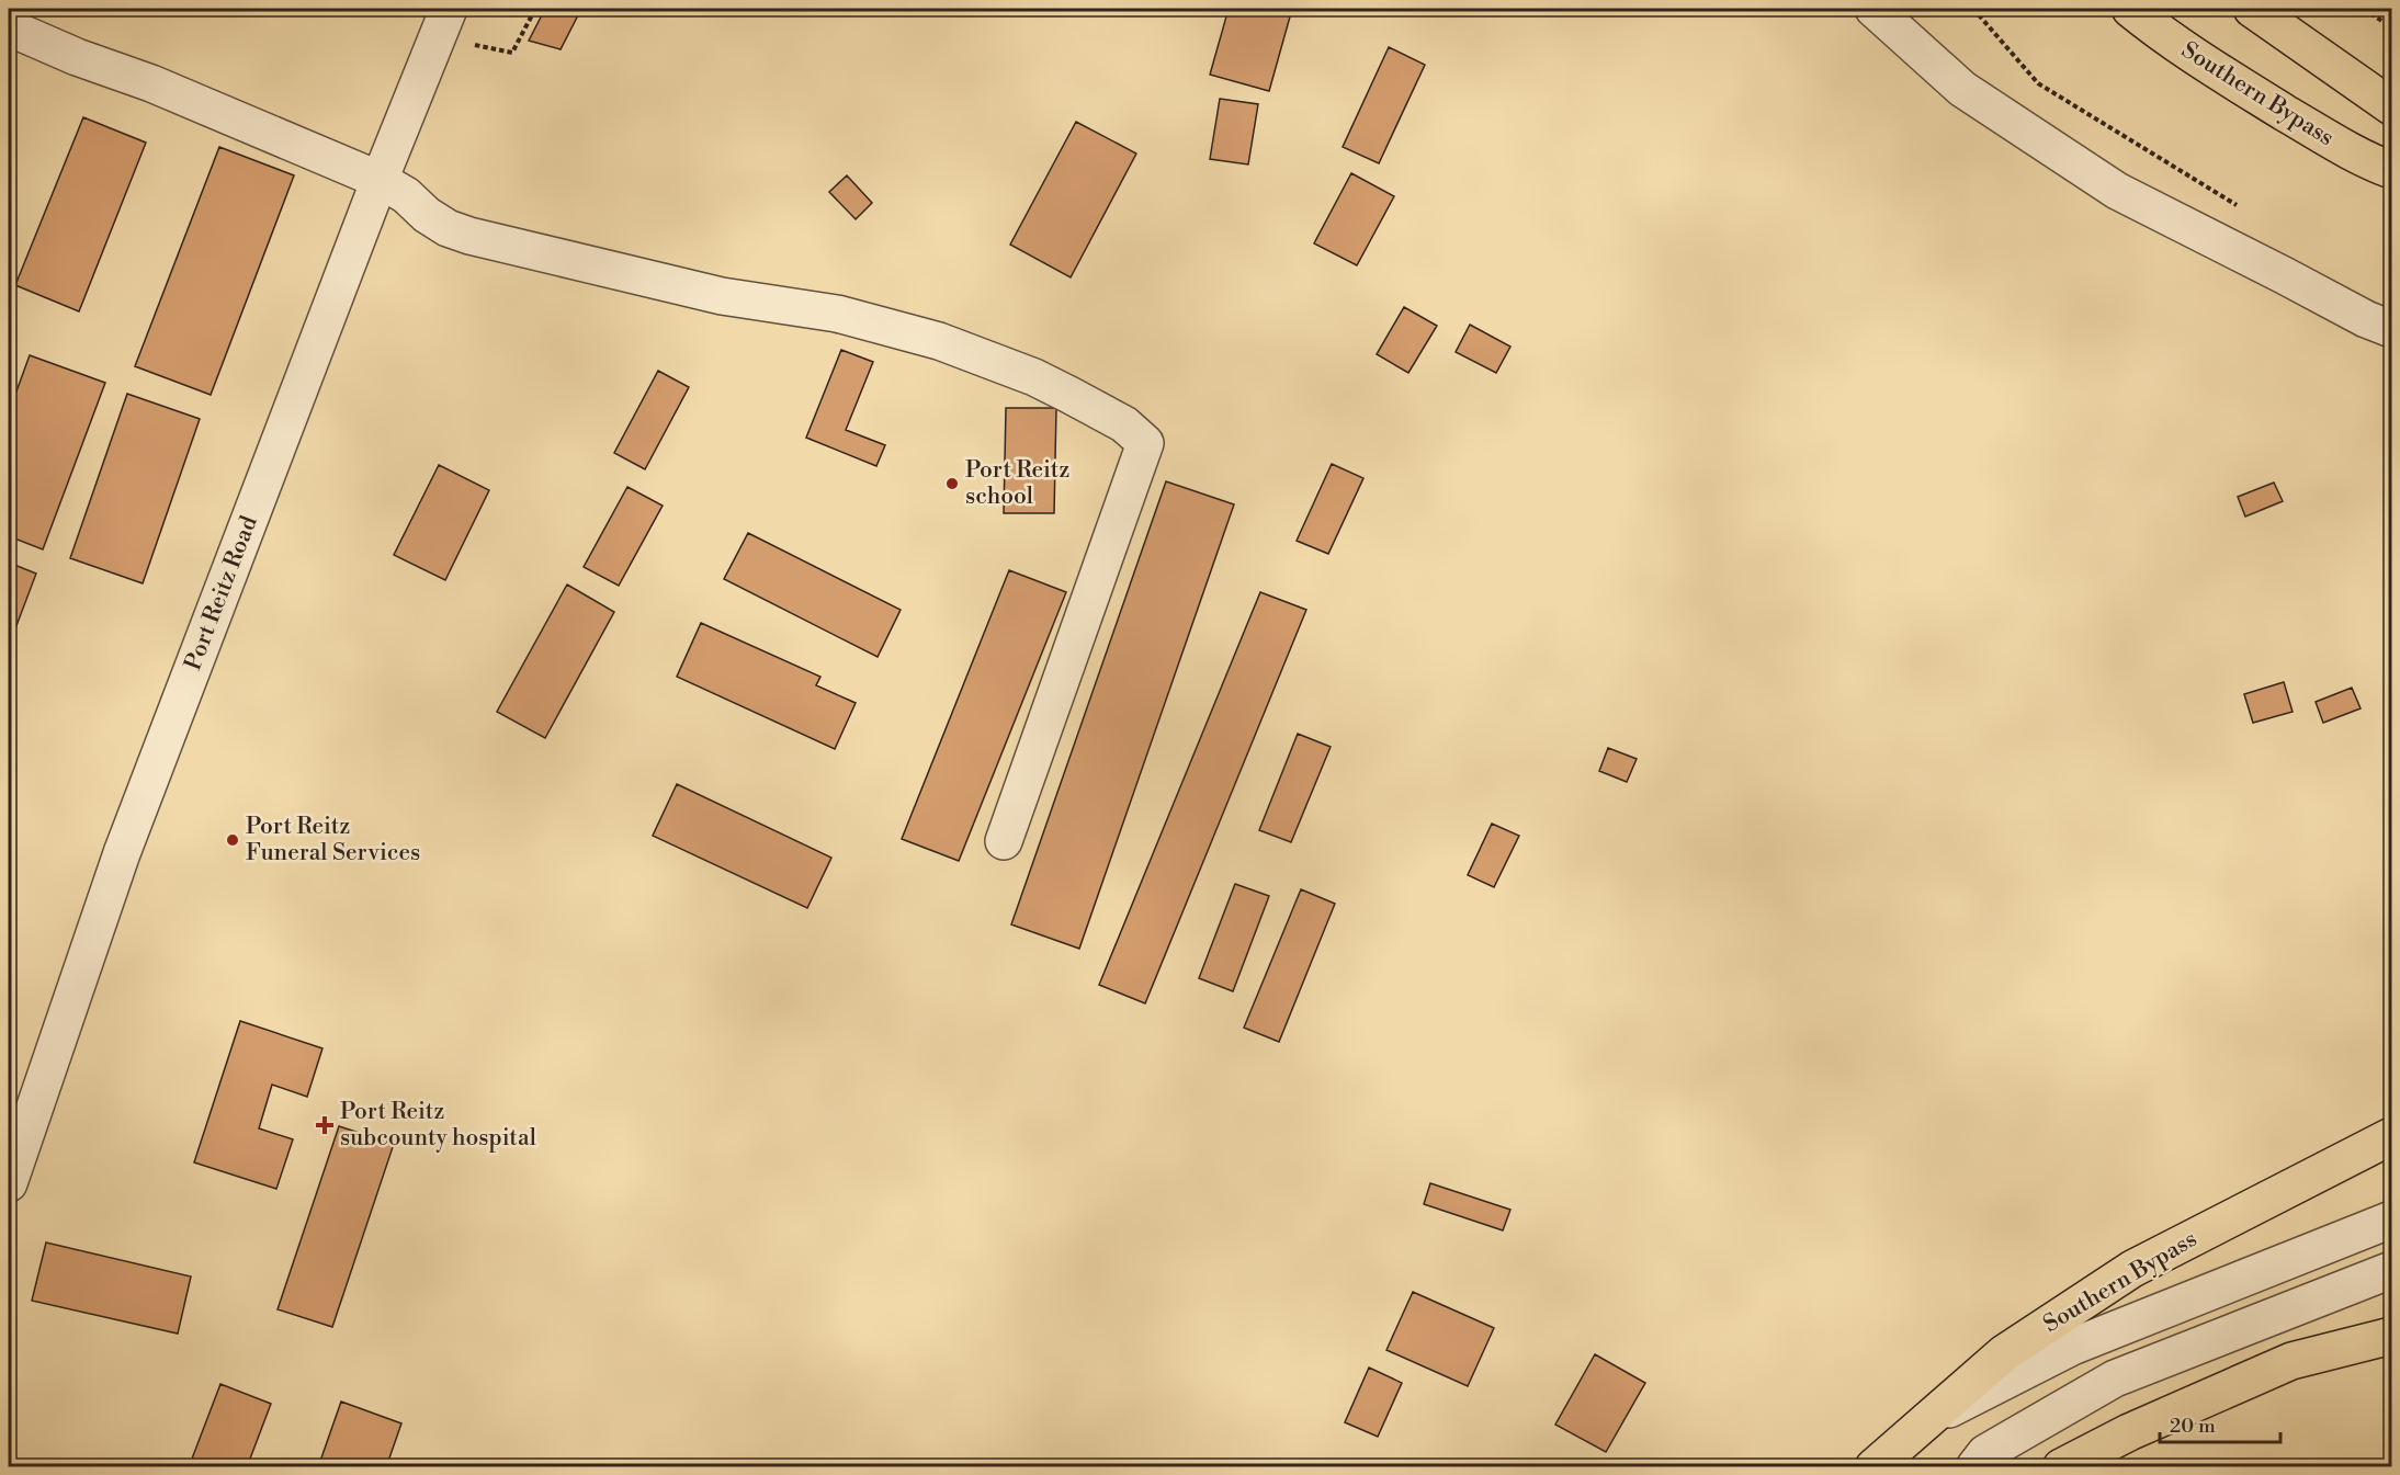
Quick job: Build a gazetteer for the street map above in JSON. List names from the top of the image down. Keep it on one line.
{"streets":{"main road":["Southern Bypass"],"street":["Port Reitz Road"]},"places":{"other":["Port Reitz school","Port Reitz Funeral Services"],"health":["Port Reitz subcounty hospital"]},"scale_bar":"20 m"}
